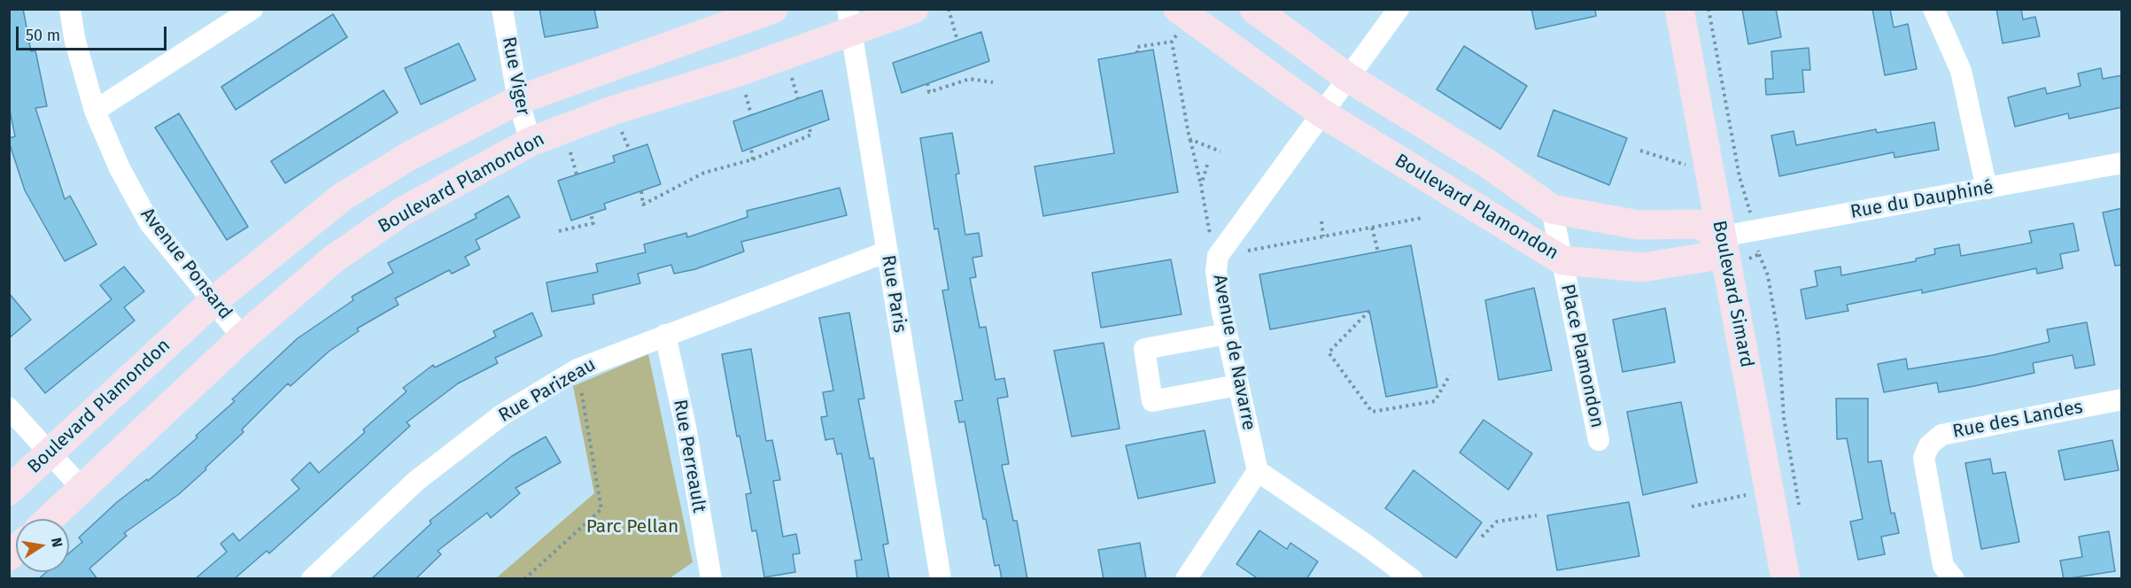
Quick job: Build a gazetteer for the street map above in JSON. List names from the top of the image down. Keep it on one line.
{"streets":{"street":["Rue Viger","Boulevard Plamondon","Rue du Dauphiné","Avenue Ponsard","Rue Paris","Boulevard Simard","Avenue de Navarre","Place Plamondon","Rue Parizeau","Rue des Landes","Rue Perreault"]},"crossings":[["Rue Viger","Boulevard Plamondon"],["Boulevard Plamondon","Rue du Dauphiné"],["Boulevard Plamondon","Avenue Ponsard"],["Boulevard Plamondon","Rue Paris"],["Boulevard Plamondon","Boulevard Simard"],["Boulevard Plamondon","Avenue de Navarre"],["Boulevard Plamondon","Place Plamondon"],["Rue du Dauphiné","Boulevard Simard"],["Rue Paris","Rue Parizeau"],["Rue Parizeau","Rue Perreault"]],"parks":["Parc Pellan"],"scale_bar":"50 m","north":"right"}
